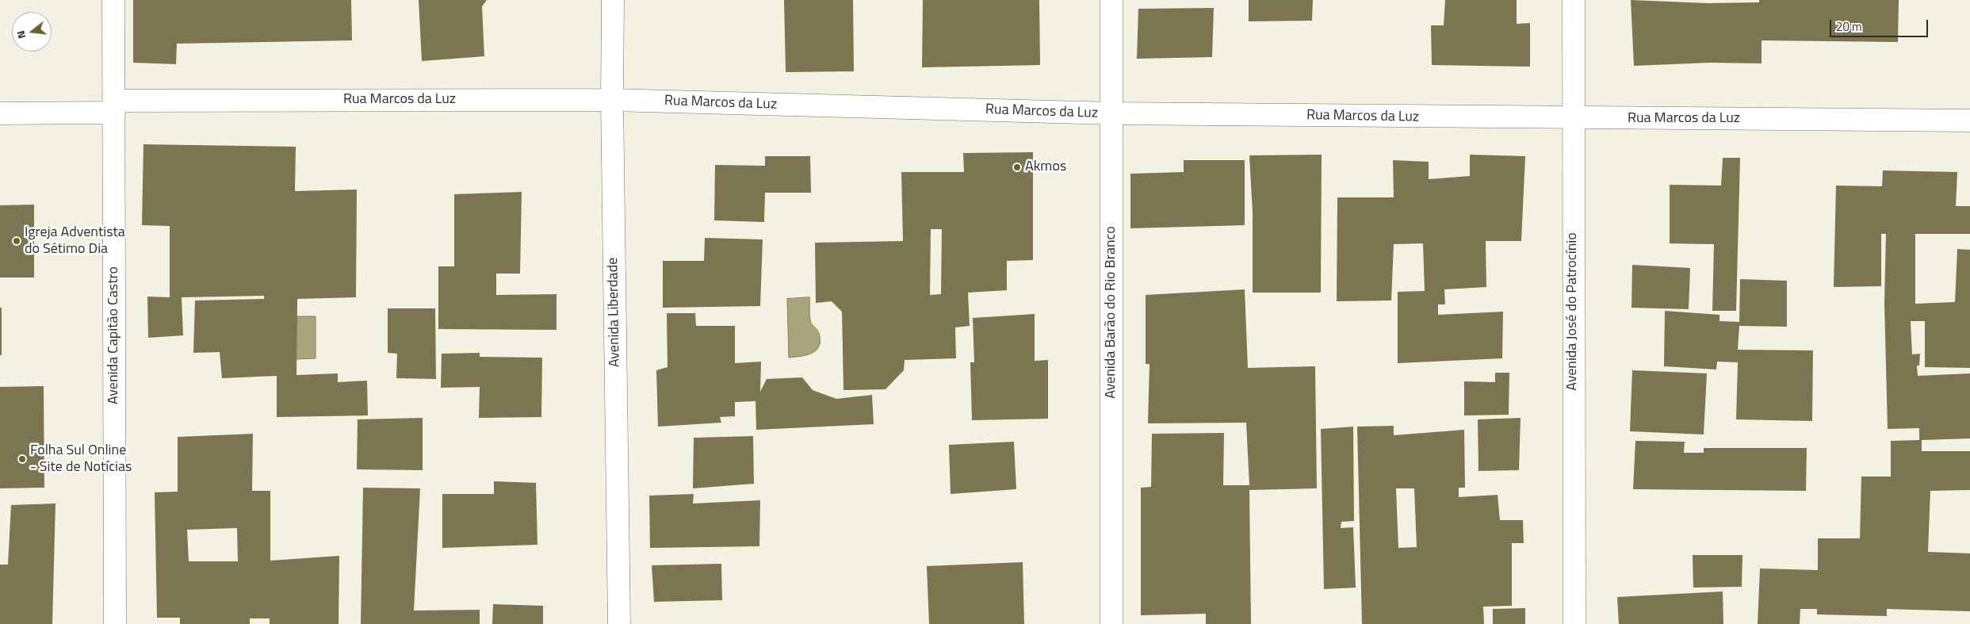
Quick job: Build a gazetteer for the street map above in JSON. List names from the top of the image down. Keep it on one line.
{"streets":{"street":["Rua Marcos da Luz","Avenida José do Patrocínio","Avenida Liberdade","Avenida Barão do Rio Branco","Avenida Capitão Castro"]},"crossings":[["Rua Marcos da Luz","Avenida José do Patrocínio"],["Rua Marcos da Luz","Avenida Liberdade"],["Rua Marcos da Luz","Avenida Barão do Rio Branco"],["Rua Marcos da Luz","Avenida Capitão Castro"]],"places":["Akmos","Igreja Adventista do Sétimo Dia","Folha Sul Online - Site de Notícias"],"scale_bar":"20 m","north":"left"}
